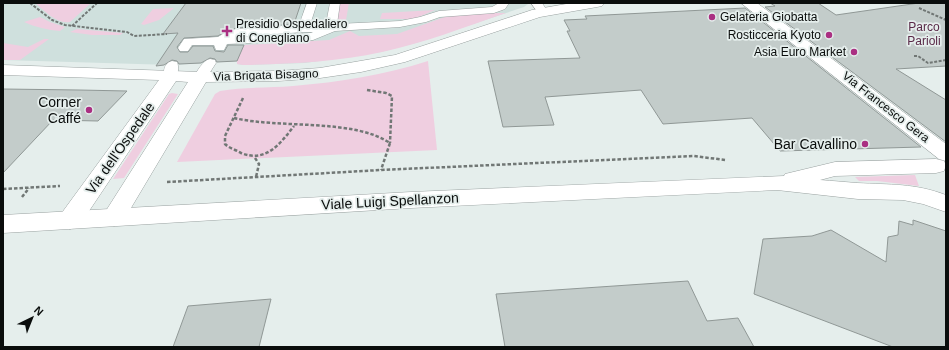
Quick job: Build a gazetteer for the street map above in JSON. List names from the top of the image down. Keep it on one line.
{"streets":{"street":["Via Brigata Bisagno","Via Francesco Gera","Via dell'Ospedale","Viale Luigi Spellanzon"]},"crossings":[["Via Brigata Bisagno","Via dell'Ospedale"],["Via Francesco Gera","Viale Luigi Spellanzon"],["Via dell'Ospedale","Viale Luigi Spellanzon"]],"parks":["Parco Parioli"],"places":{"other":["Gelateria Giobatta","Rosticceria Kyoto","Asia Euro Market","Corner Caffé","Bar Cavallino"],"health":["Presidio Ospedaliero di Conegliano"]},"north":"top right"}
